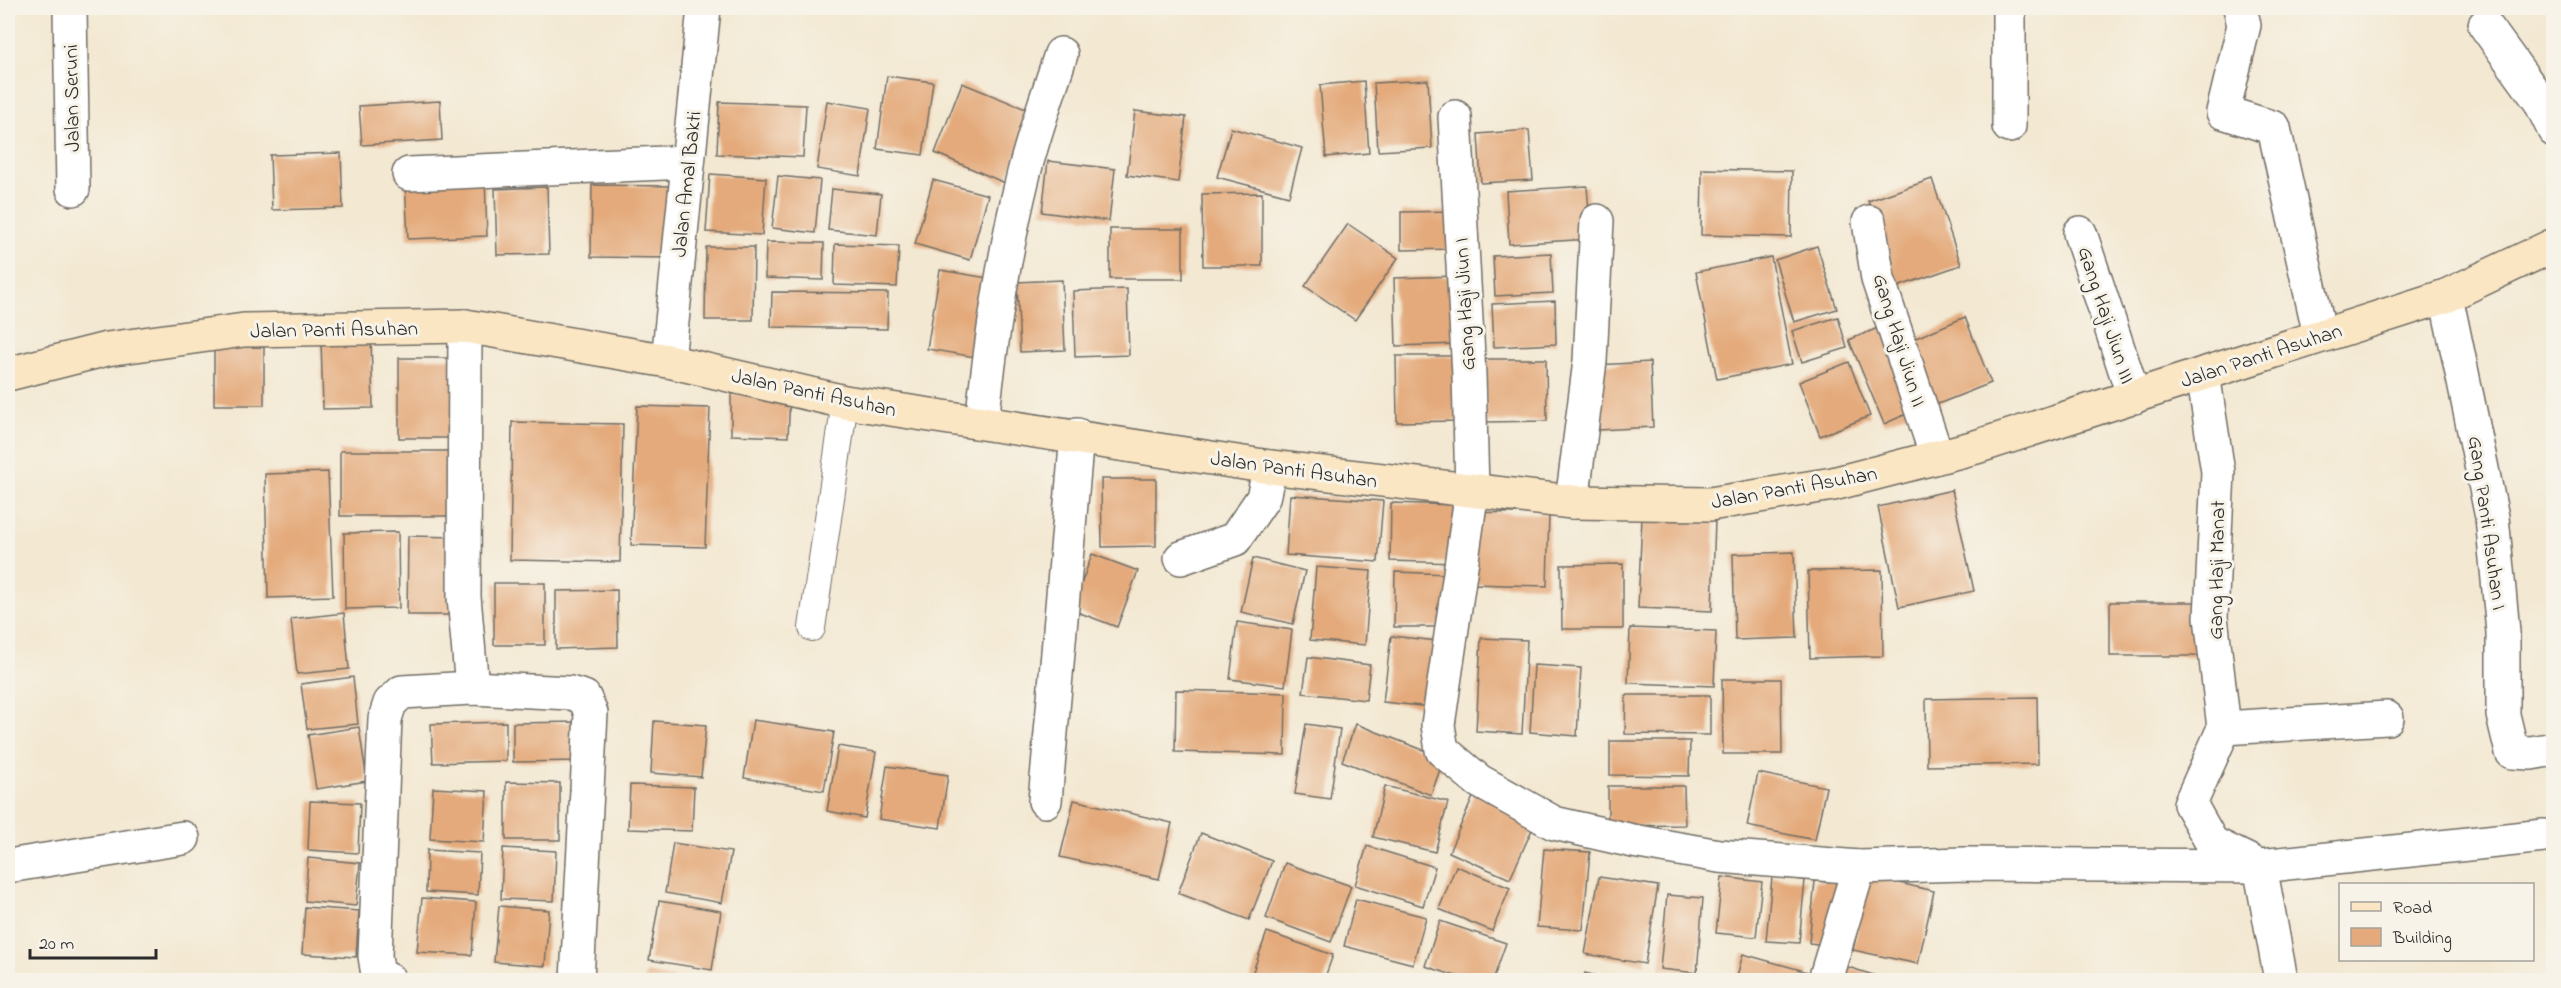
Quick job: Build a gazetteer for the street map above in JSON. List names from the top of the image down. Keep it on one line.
{"streets":{"street":["Jalan Seruni","Jalan Amal Bakti","Gang Haji Jiun I","Gang Haji Jiun III","Jalan Panti Asuhan","Gang Haji Jiun II","Gang Panti Asuhan I","Gang Haji Manat"]},"crossings":[["Jalan Amal Bakti","Jalan Panti Asuhan"],["Gang Haji Jiun I","Jalan Panti Asuhan"],["Gang Haji Jiun III","Jalan Panti Asuhan"],["Jalan Panti Asuhan","Gang Haji Jiun II"],["Jalan Panti Asuhan","Gang Panti Asuhan I"],["Jalan Panti Asuhan","Gang Haji Manat"]],"legend":["Road","Building"],"scale_bar":"20 m"}
